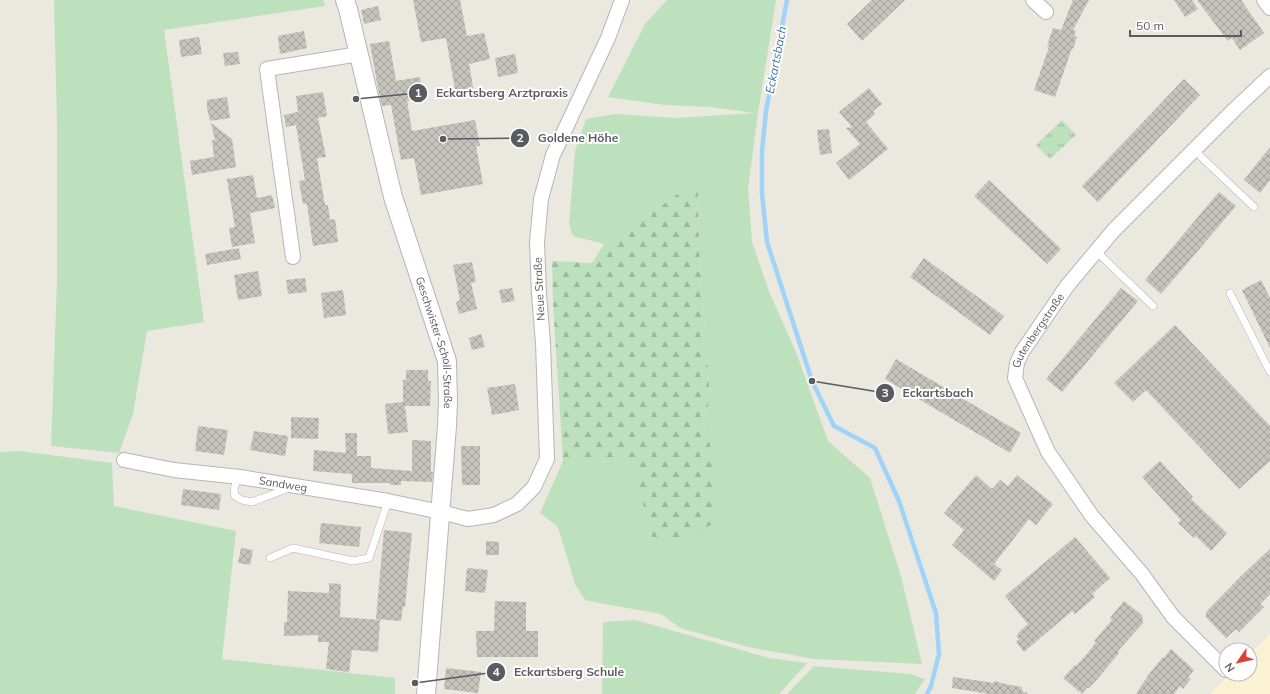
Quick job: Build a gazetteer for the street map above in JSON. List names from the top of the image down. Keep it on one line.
{"streets":{"street":["Neue Straße","Gutenbergstraße","Geschwister-Scholl-Straße","Sandweg"]},"crossings":[["Neue Straße","Geschwister-Scholl-Straße"],["Neue Straße","Sandweg"],["Geschwister-Scholl-Straße","Sandweg"]],"water":["Eckartsbach"],"places":["Eckartsberg Arztpraxis","Goldene Höhe","Eckartsbach","Eckartsberg Schule"],"scale_bar":"50 m","north":"bottom left"}
